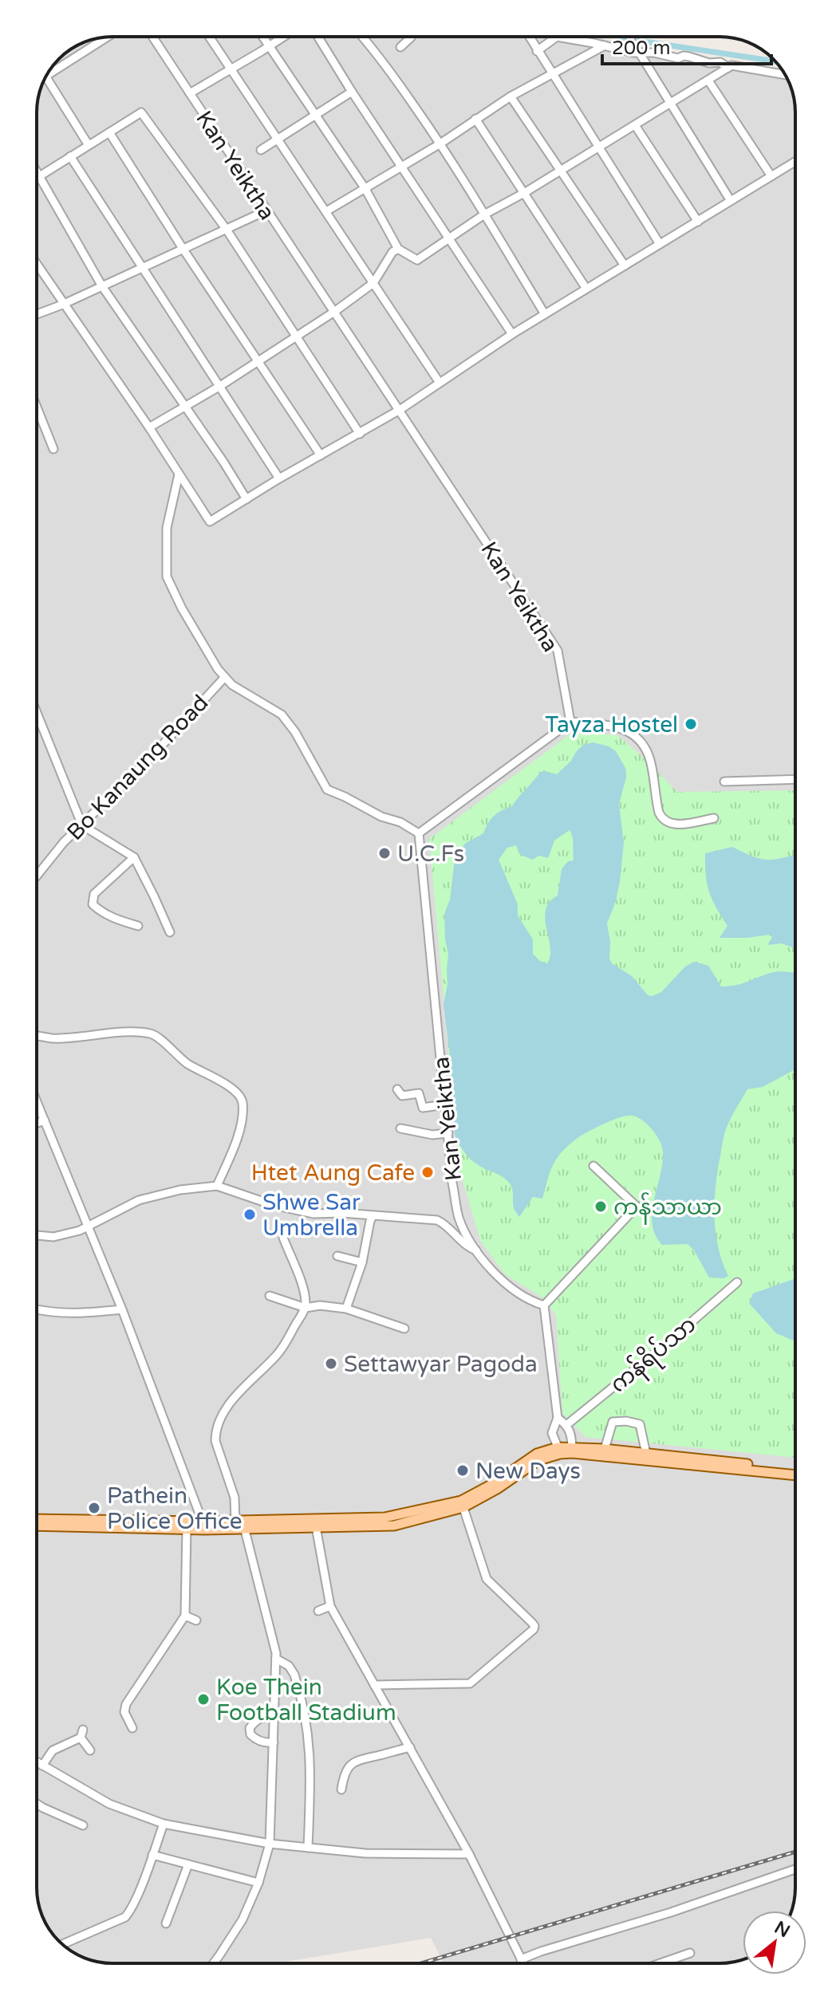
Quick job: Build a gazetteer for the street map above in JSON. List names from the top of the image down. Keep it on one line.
{"streets":{"street":["Kan Yeiktha","Bo Kanaung Road","ကန်ရိပ်သာ"]},"places":["Tayza Hostel","U.C.Fs","Htet Aung Cafe","ကန်သာယာ","Shwe Sar Umbrella","Settawyar Pagoda","New Days","Pathein Police Office","Koe Thein Football Stadium"],"scale_bar":"200 m","north":"top right"}
